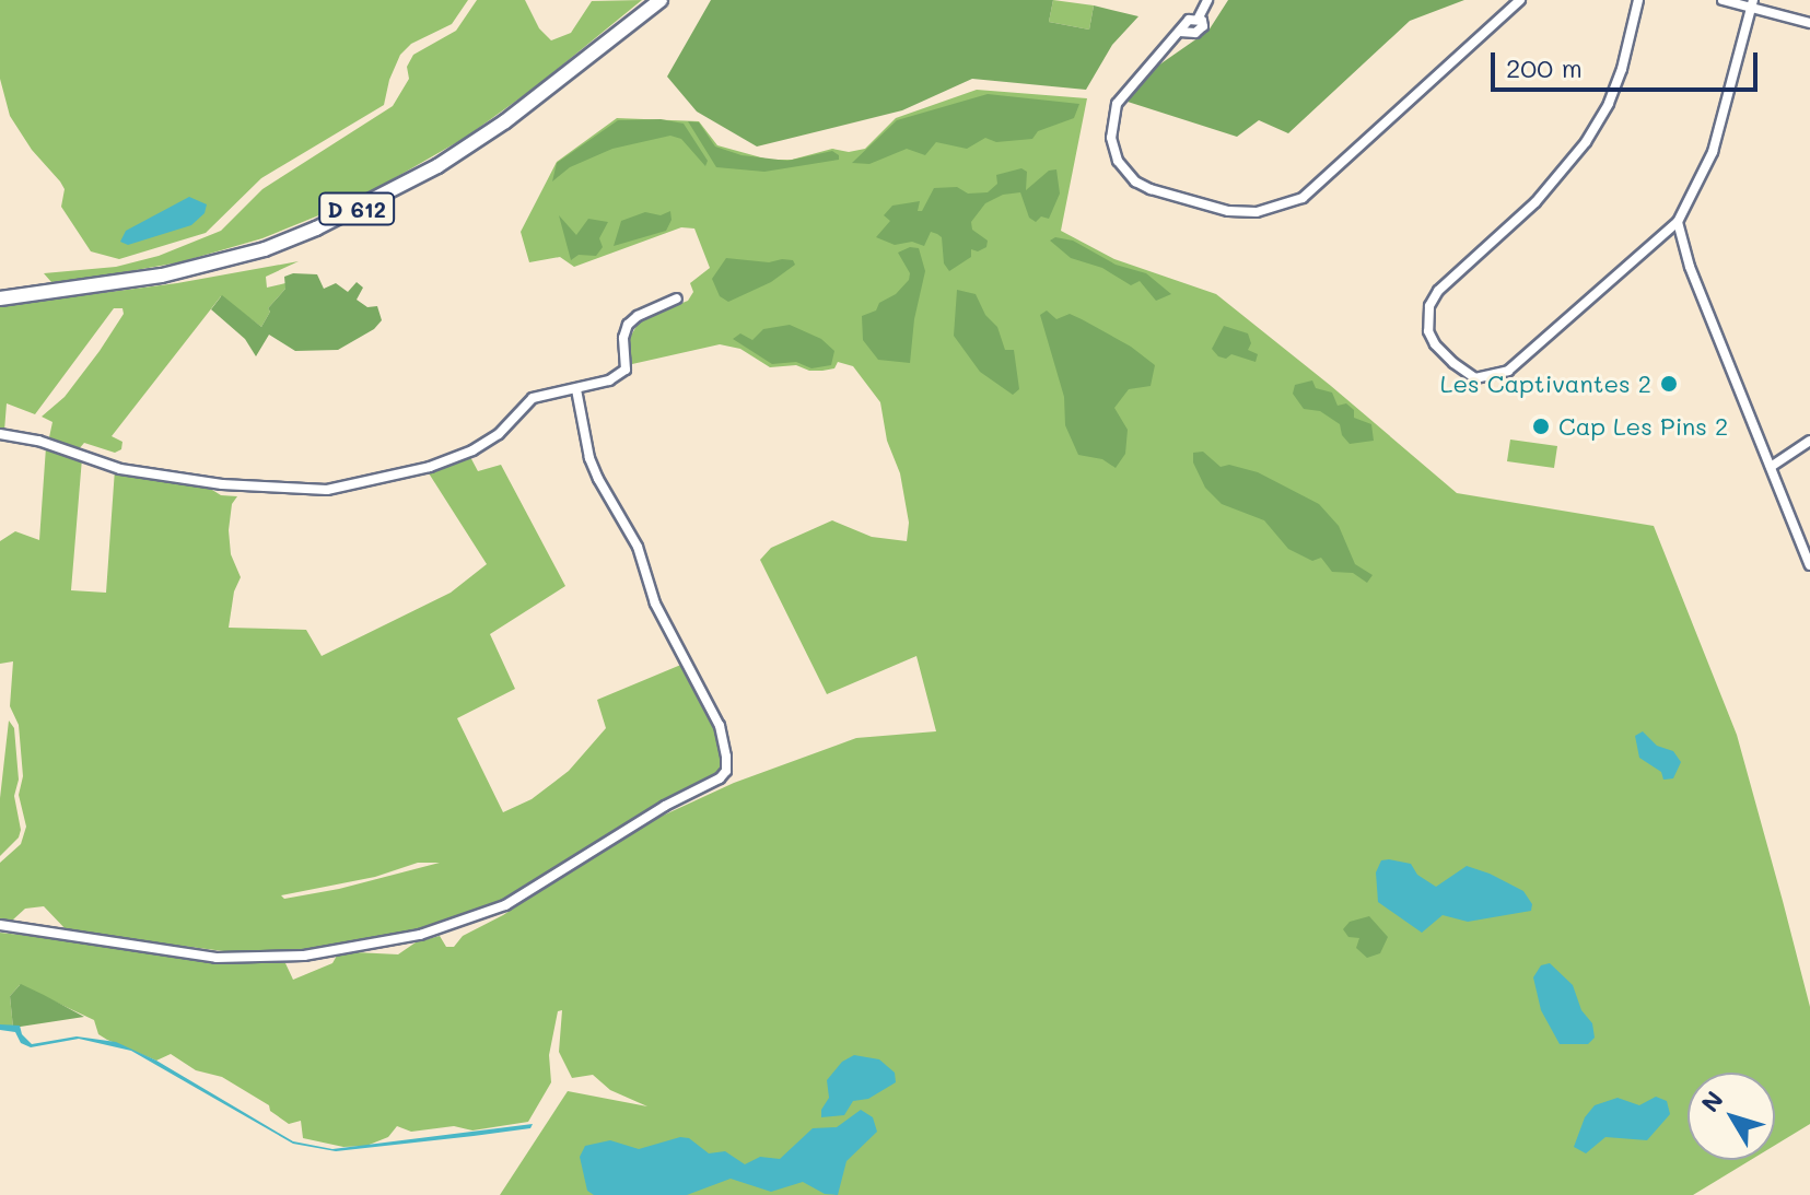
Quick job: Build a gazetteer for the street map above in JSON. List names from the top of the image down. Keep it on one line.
{"streets":{"highway":["D 612"]},"places":["Les Captivantes 2","Cap Les Pins 2"],"scale_bar":"200 m","north":"top left"}
